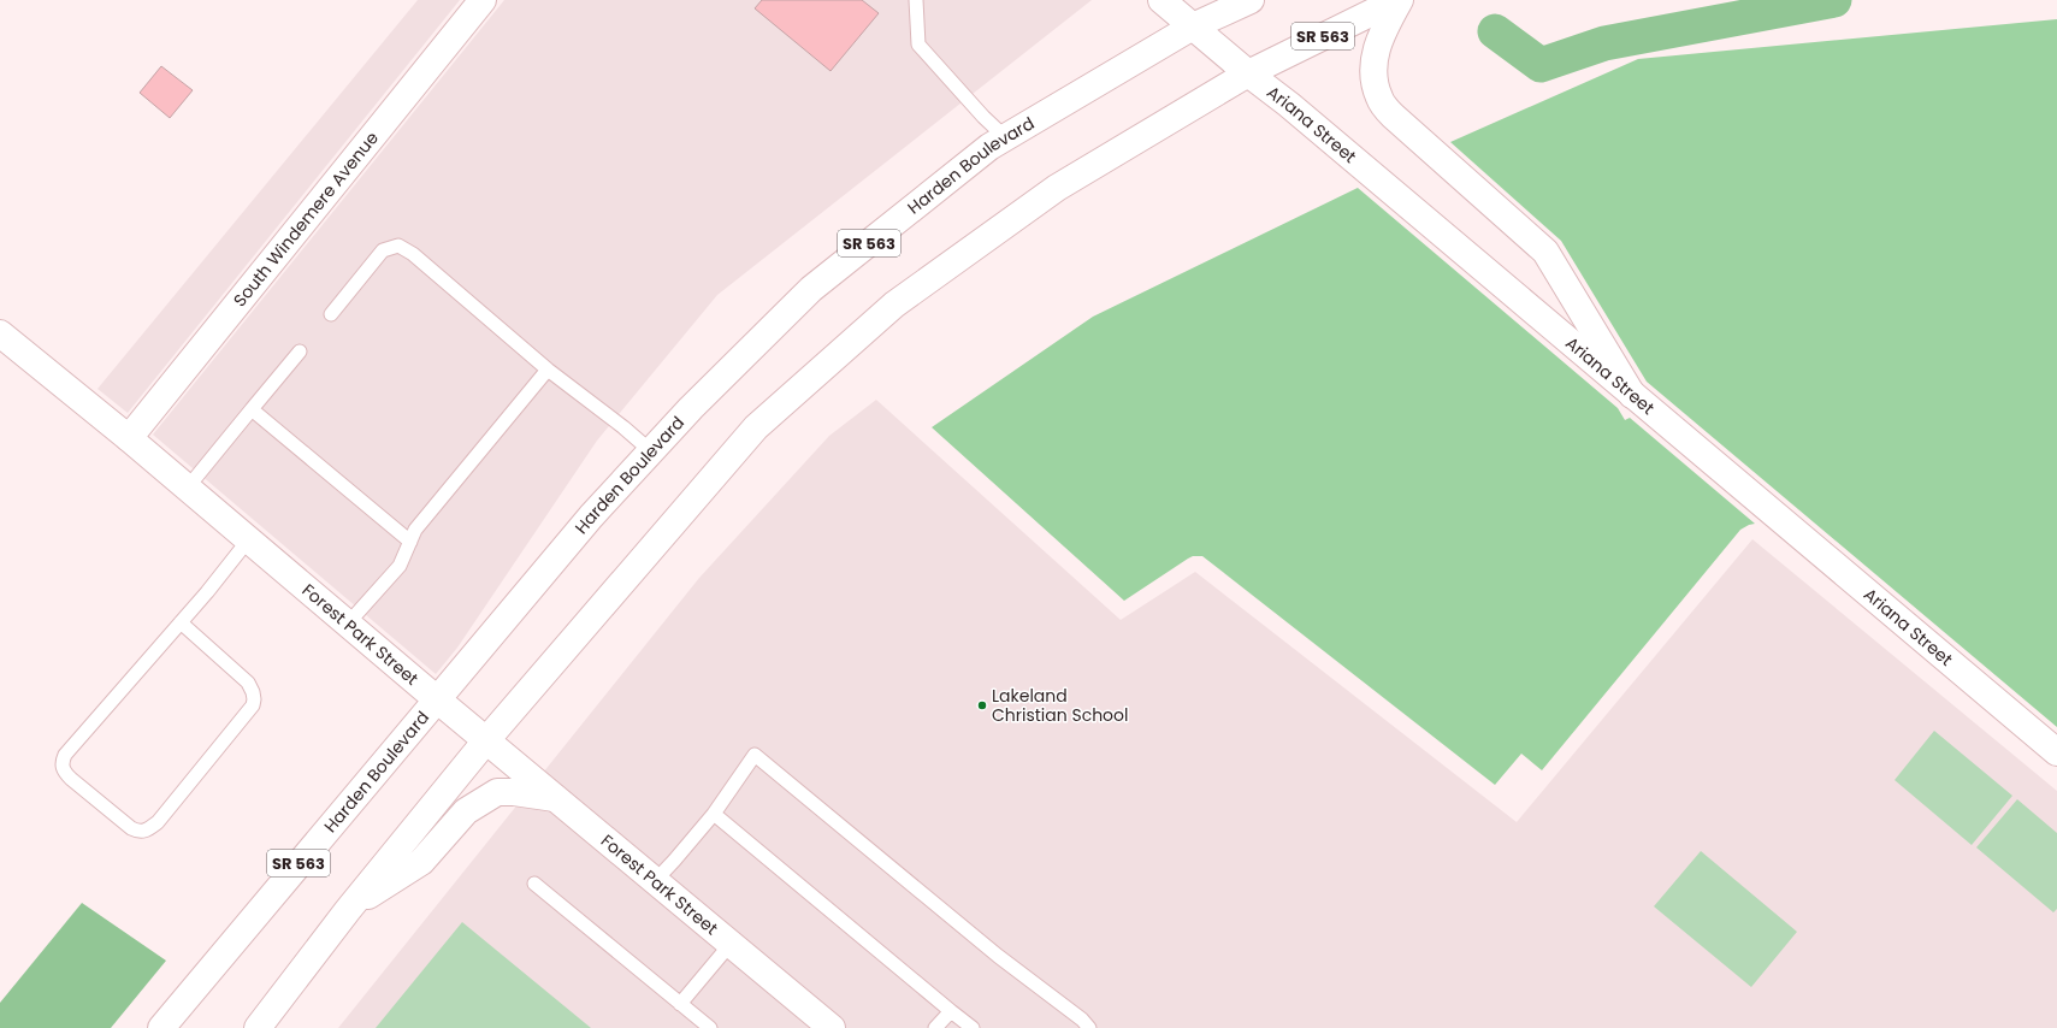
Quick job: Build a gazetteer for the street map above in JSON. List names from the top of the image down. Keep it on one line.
{"streets":{"main road":["SR 563","Ariana Street","Harden Boulevard","South Windemere Avenue","Forest Park Street"]},"crossings":[["SR 563","Ariana Street"],["SR 563","Harden Boulevard"],["SR 563","Forest Park Street"],["Ariana Street","Harden Boulevard"],["Harden Boulevard","Forest Park Street"],["South Windemere Avenue","Forest Park Street"]],"places":["Lakeland Christian School"]}
